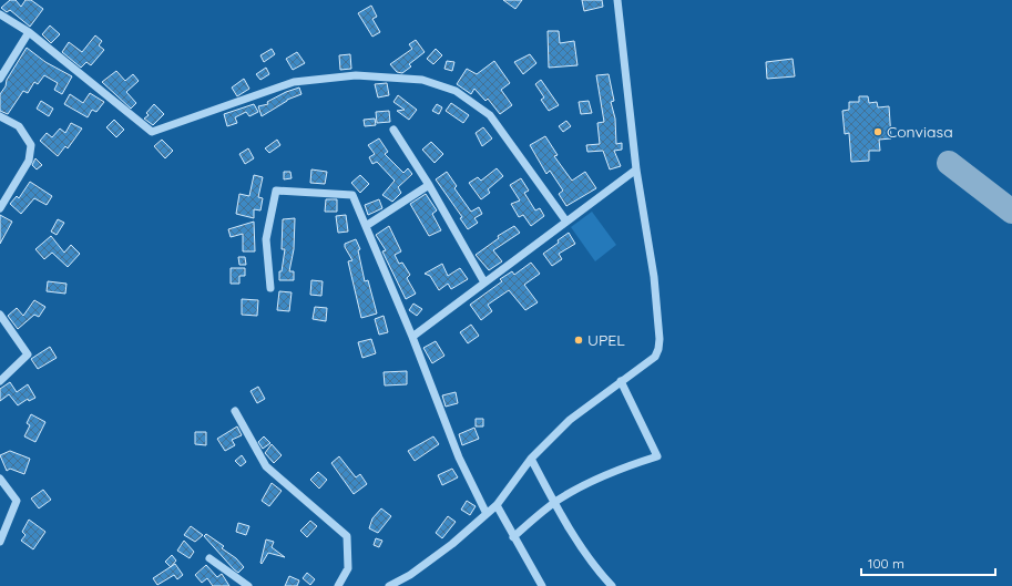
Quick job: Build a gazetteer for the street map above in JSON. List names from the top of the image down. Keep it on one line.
{"places":["Conviasa","UPEL"],"scale_bar":"100 m"}
